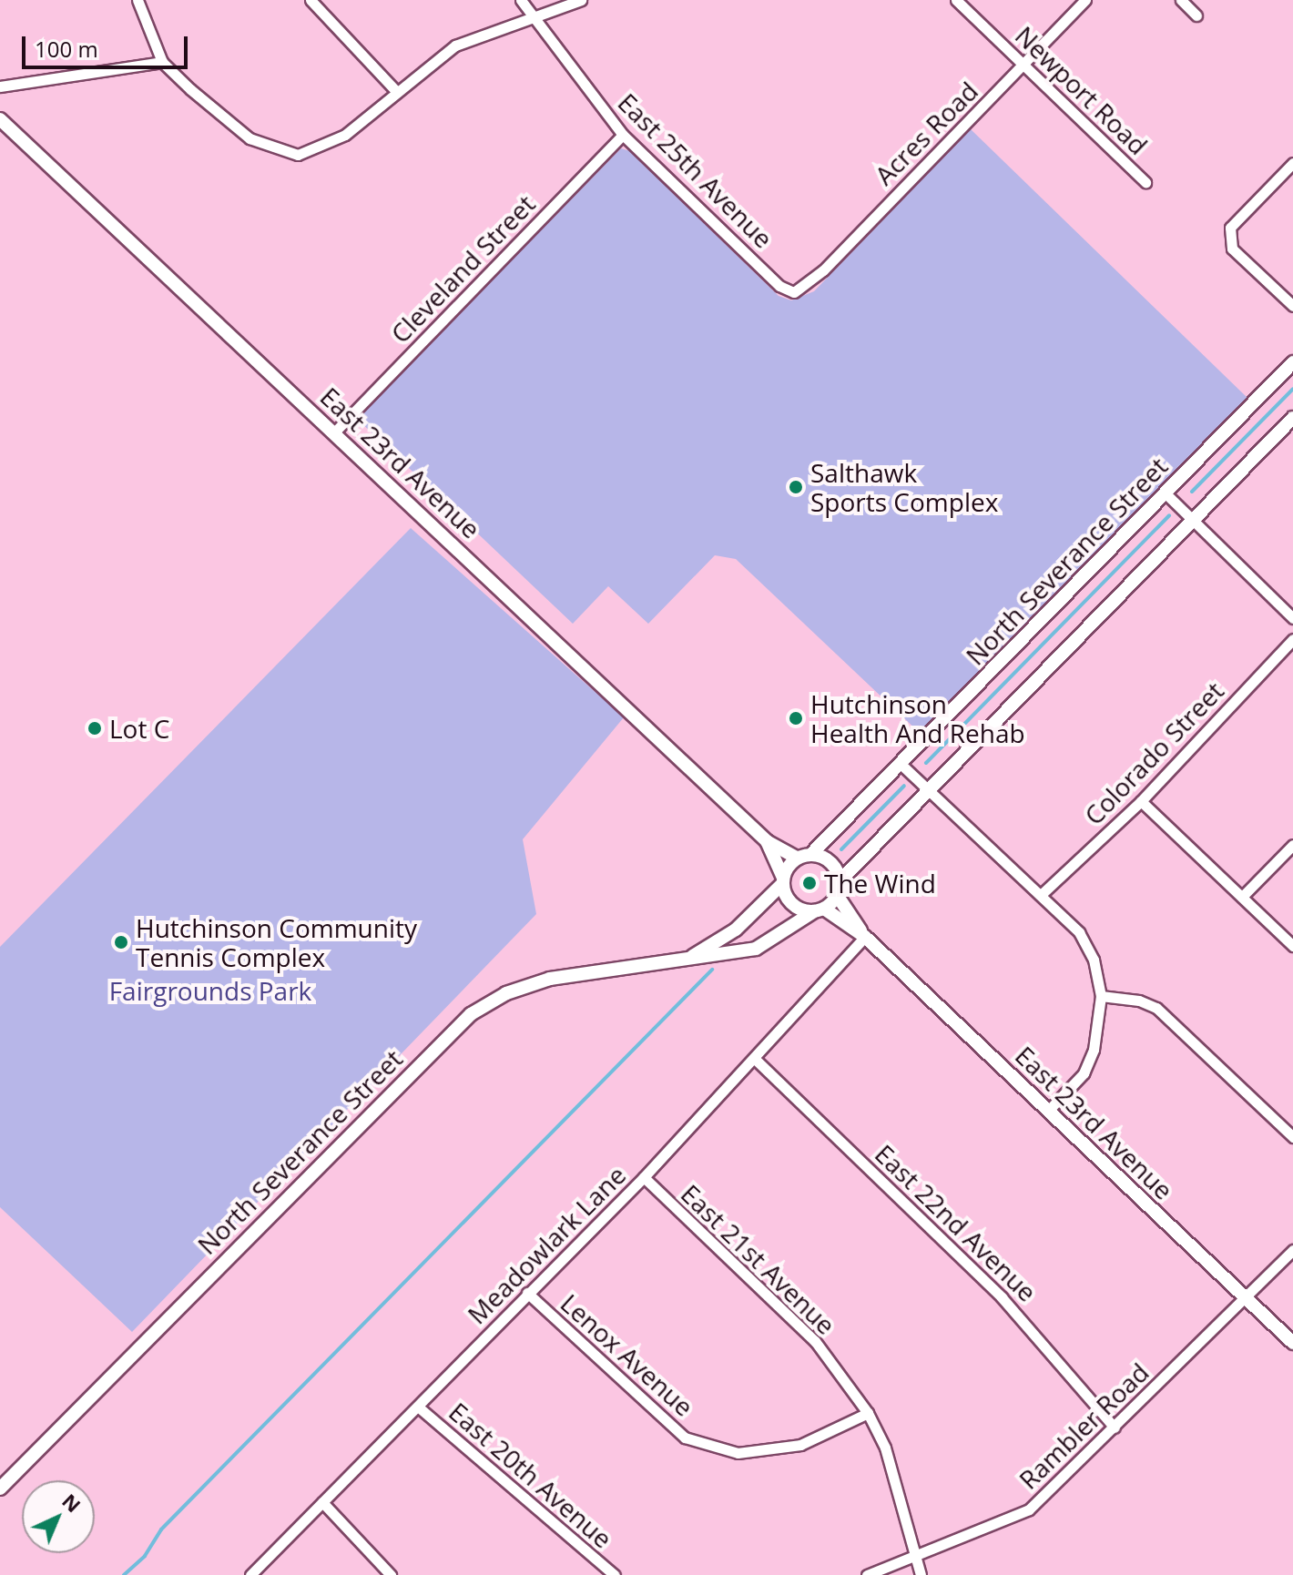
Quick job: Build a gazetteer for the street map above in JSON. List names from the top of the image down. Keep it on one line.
{"streets":{"street":["Newport Road","Acres Road","East 25th Avenue","Cleveland Street","East 23rd Avenue","North Severance Street","Colorado Street","East 22nd Avenue","Meadowlark Lane","East 21st Avenue","Lenox Avenue","Rambler Road","East 20th Avenue"]},"crossings":[["Newport Road","Acres Road"],["Acres Road","East 25th Avenue"],["East 25th Avenue","Cleveland Street"],["Cleveland Street","East 23rd Avenue"],["East 23rd Avenue","North Severance Street"],["East 23rd Avenue","Meadowlark Lane"],["East 23rd Avenue","Rambler Road"],["East 22nd Avenue","Meadowlark Lane"],["East 22nd Avenue","Rambler Road"],["Meadowlark Lane","East 21st Avenue"],["Meadowlark Lane","Lenox Avenue"],["Meadowlark Lane","East 20th Avenue"],["East 21st Avenue","Lenox Avenue"],["East 21st Avenue","Rambler Road"]],"parks":["Fairgrounds Park"],"places":["Salthawk Sports Complex","Hutchinson Health And Rehab","Lot C","The Wind","Hutchinson Community Tennis Complex"],"scale_bar":"100 m","north":"top right"}
